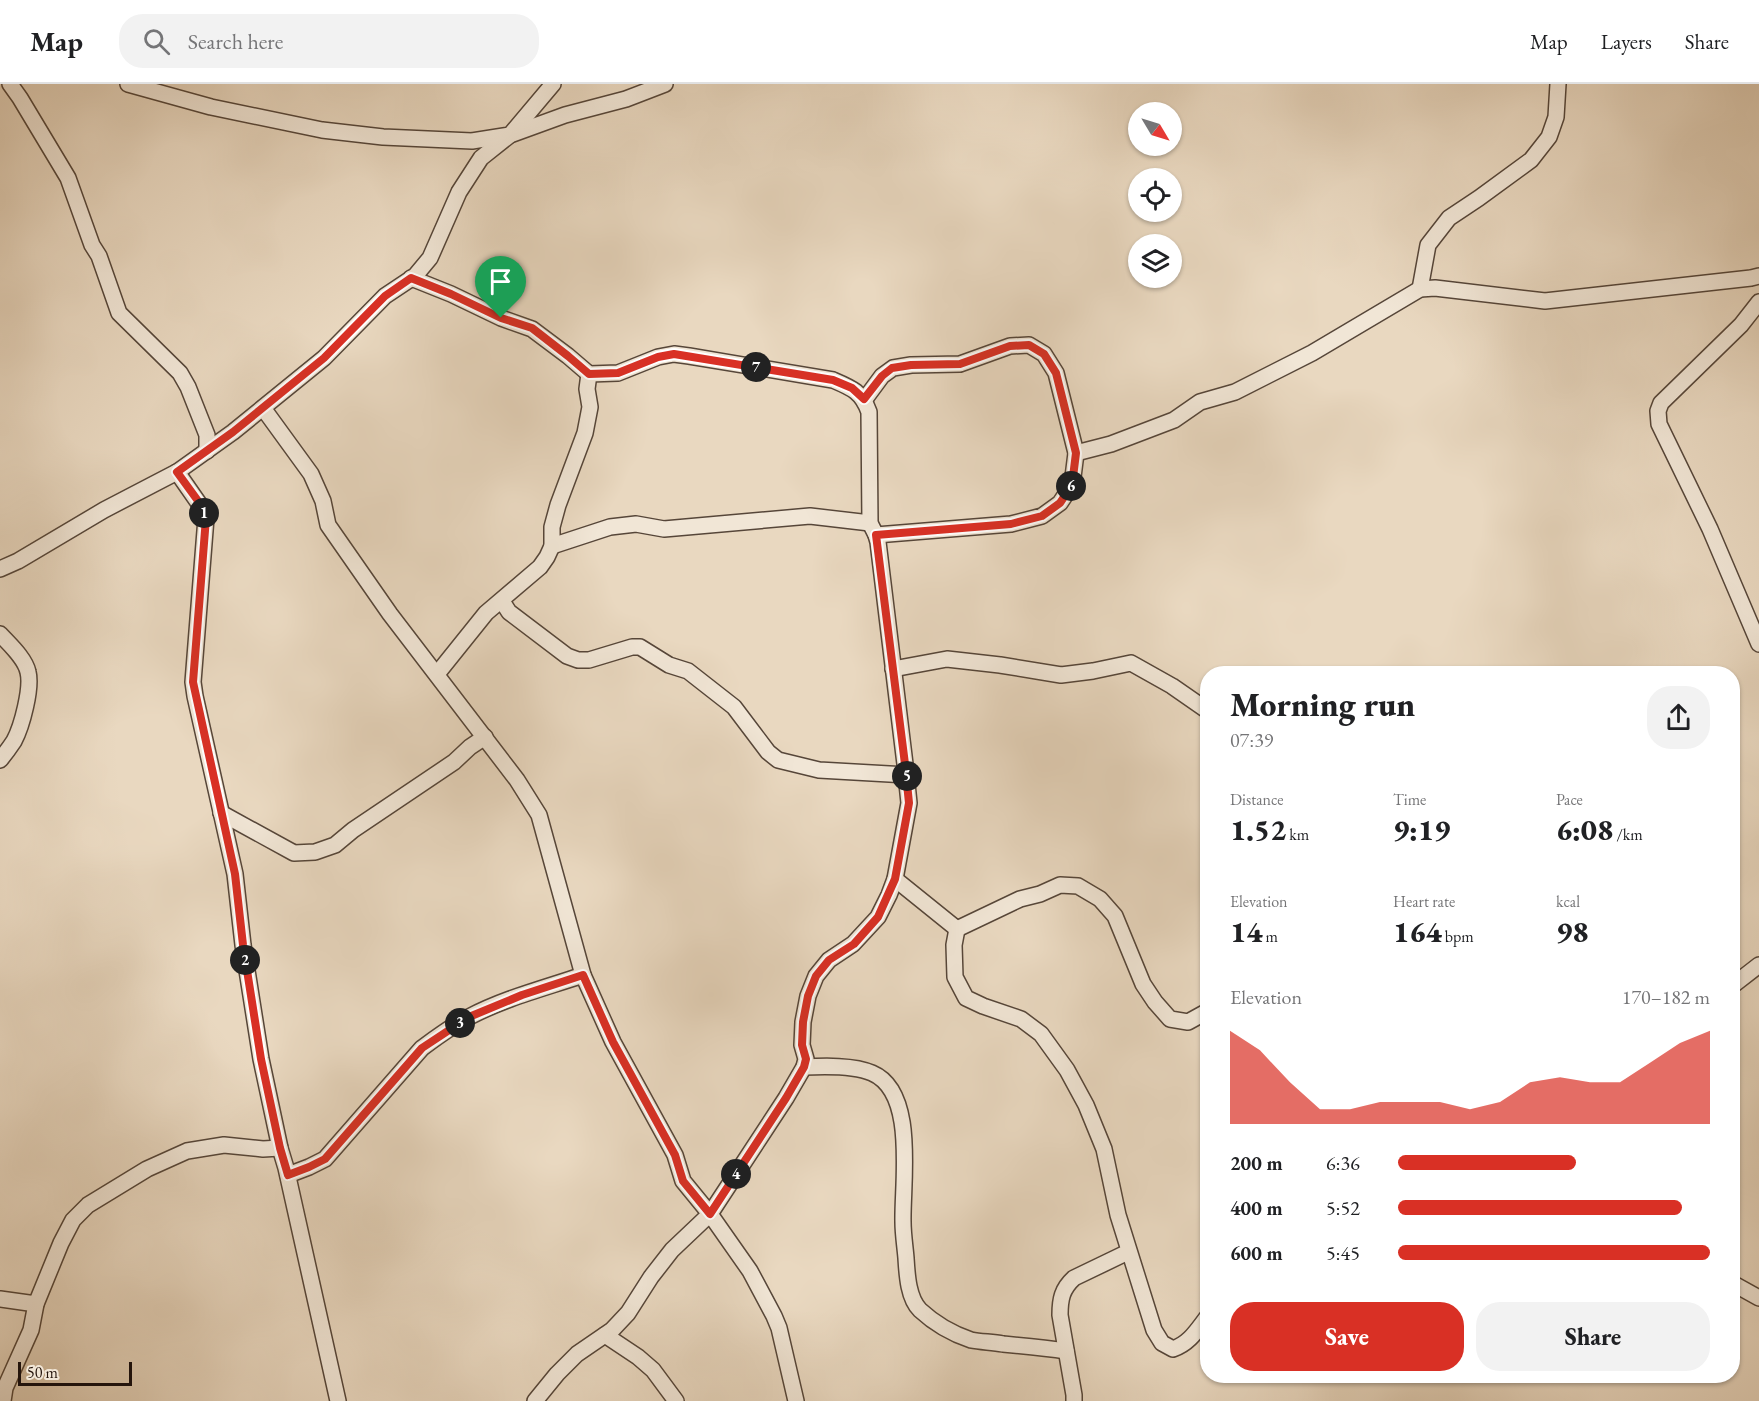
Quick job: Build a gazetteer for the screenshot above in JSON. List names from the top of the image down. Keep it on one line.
{"scale_bar":"50 m","north":"bottom right","page":{"header":"Map","search":"Search here","nav":["Map","Layers","Share"],"pins":["7","6","1","5","2","3","4"],"heading":["Morning run","07:39"],"stats":[["Distance","1.52 km"],["Time","9:19"],["Pace","6:08 /km"],["Elevation","14 m"],["Heart rate","164 bpm"],["kcal","98"]],"chart":["Elevation","170–182 m"],"list":[{"name":"200 m","note":"6:36"},{"name":"400 m","note":"5:52"},{"name":"600 m","note":"5:45"}],"buttons":["Save","Share"],"scale":"50 m"}}
